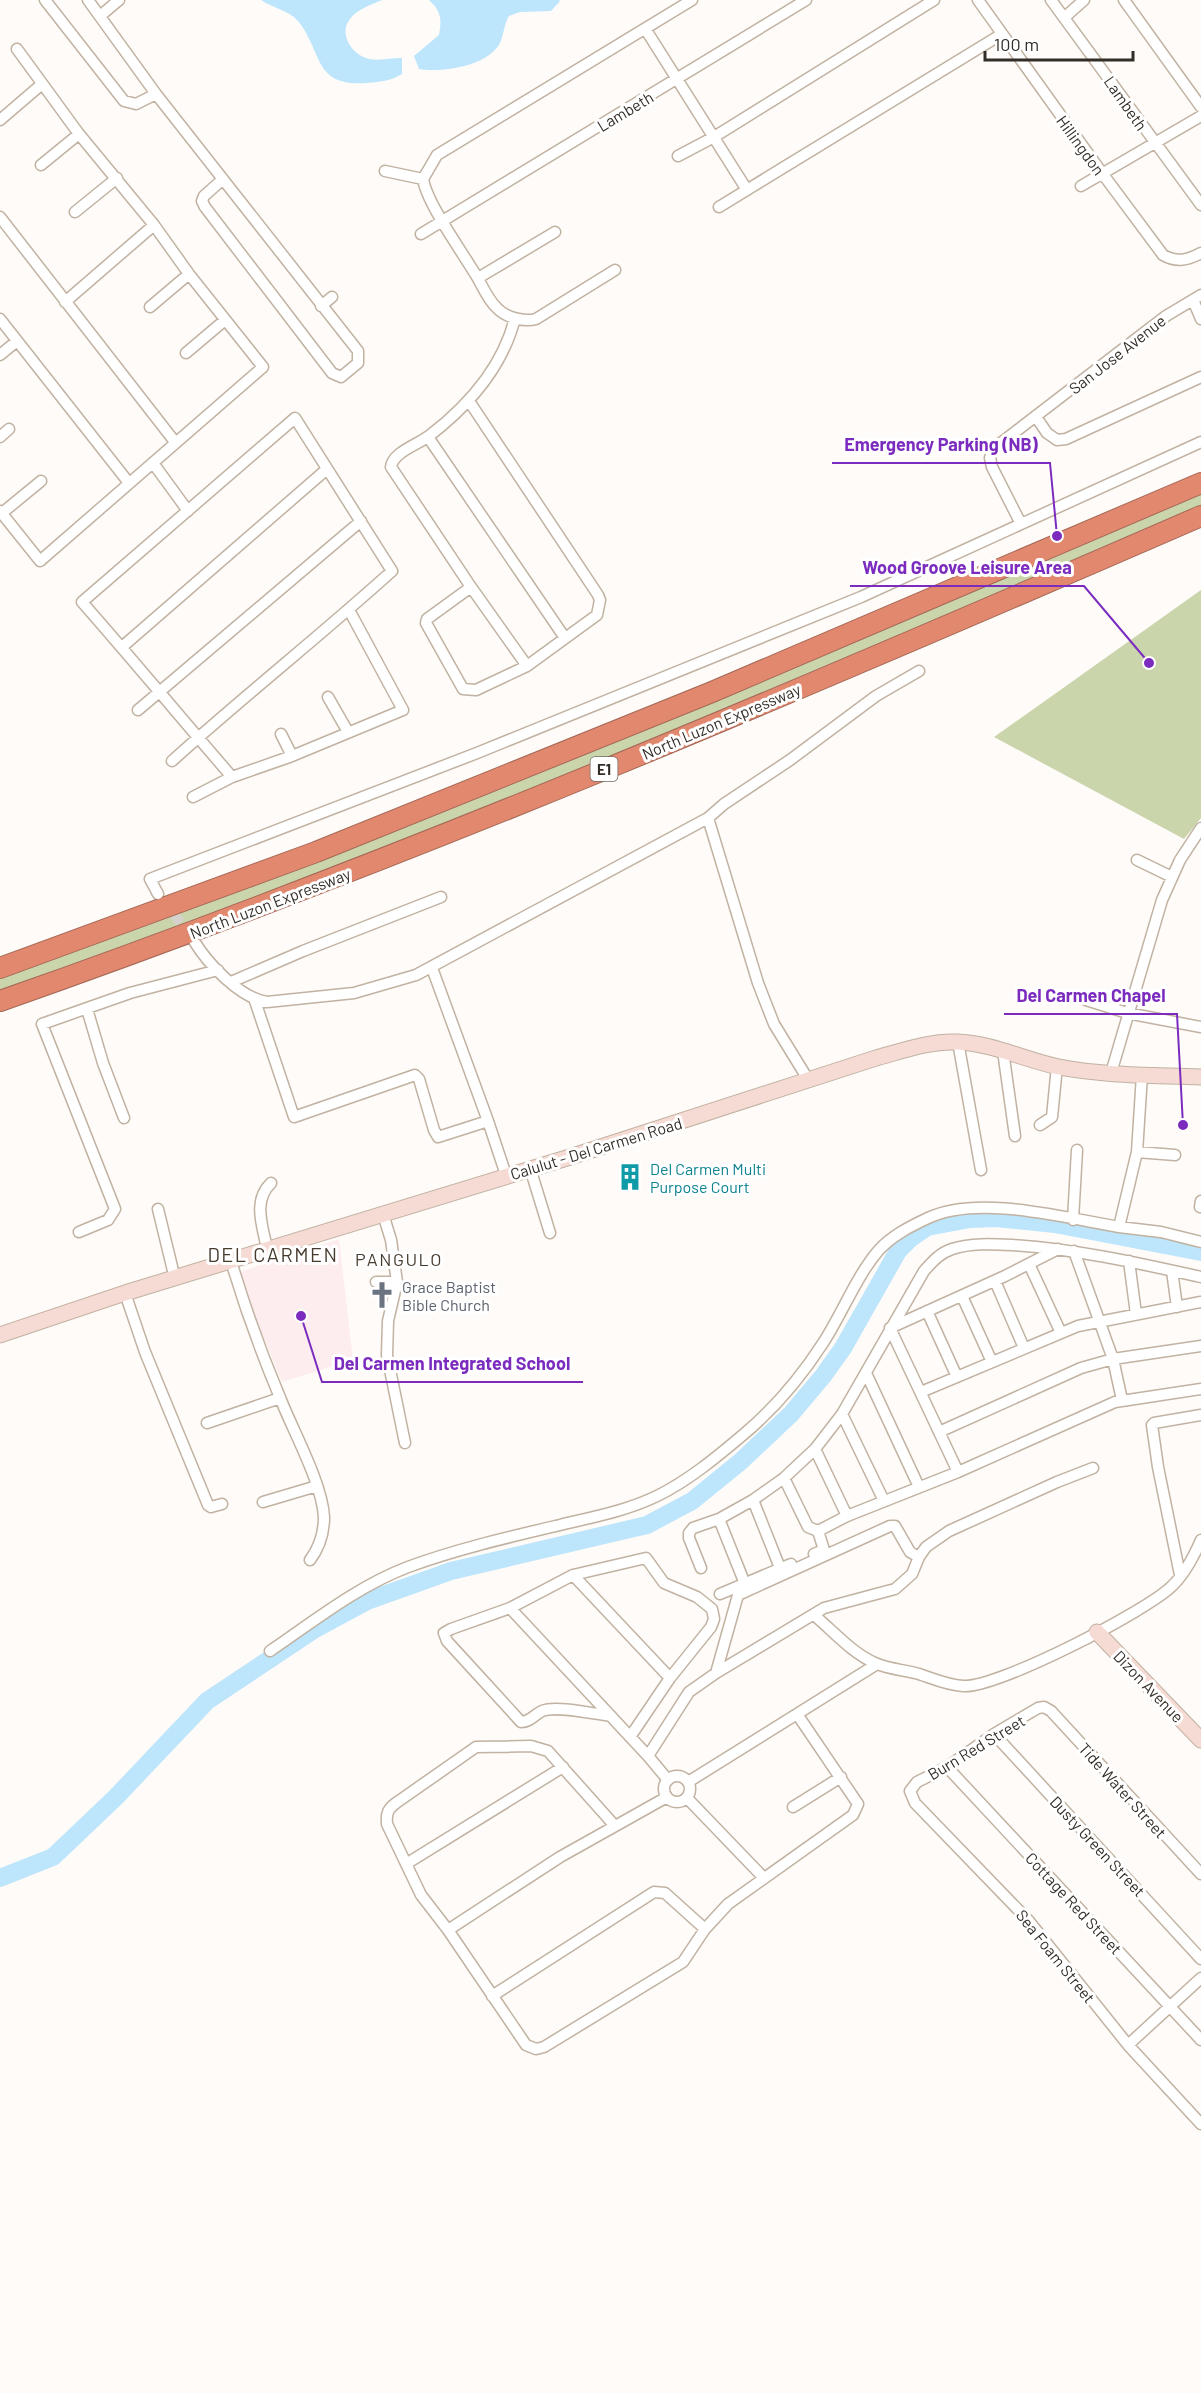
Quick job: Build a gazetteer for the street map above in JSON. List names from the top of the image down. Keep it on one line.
{"streets":{"highway":["North Luzon Expressway","E1"],"main road":["Calulut - Del Carmen Road","Dizon Avenue"],"street":["Lambeth","Hillingdon","San Jose Avenue","Burn Red Street","Tide Water Street","Dusty Green Street","Cottage Red Street","Sea Foam Street"]},"crossings":[["Burn Red Street","Tide Water Street"],["Burn Red Street","Dusty Green Street"],["Burn Red Street","Cottage Red Street"],["Burn Red Street","Sea Foam Street"]],"districts":["DEL CARMEN","PANGULO"],"places":{"other":["Emergency Parking (NB)","Wood Groove Leisure Area","Del Carmen Chapel","Del Carmen Integrated School"],"building":["Del Carmen Multi Purpose Court"],"church":["Grace Baptist Bible Church"]},"scale_bar":"100 m"}
